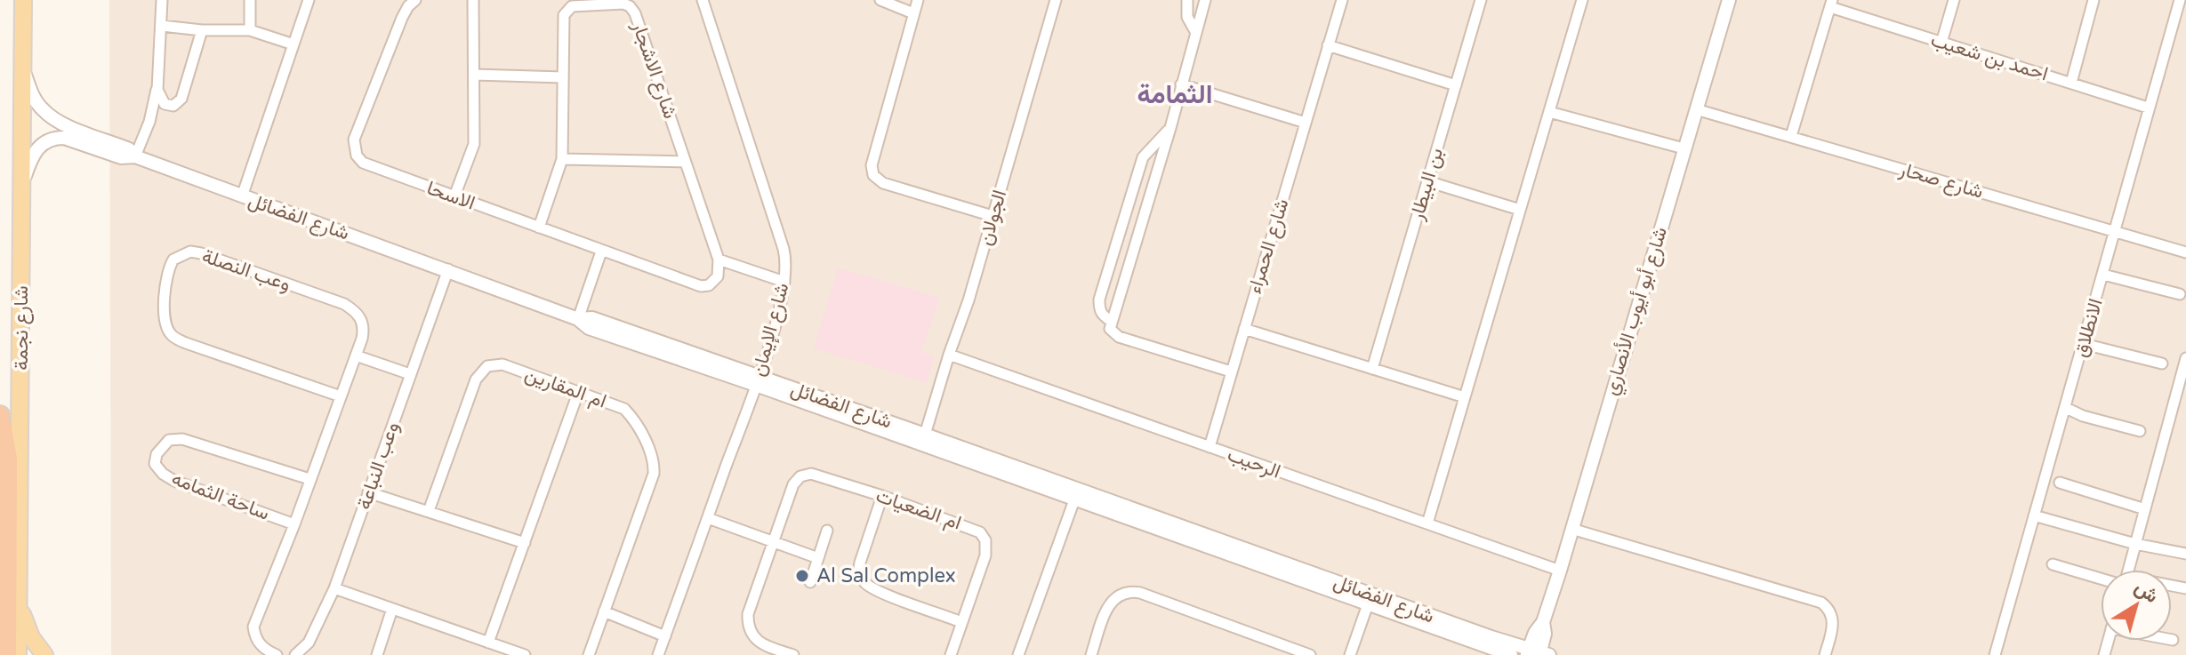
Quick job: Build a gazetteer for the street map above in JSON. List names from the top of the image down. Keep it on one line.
{"streets":{"main road":["شارع نجمة"],"street":["احمد بن شعيب","شارع الاشجار","شارع صحار","بن البيطار","الاسحا","شارع الفضائل","الجولان","شارع الحمراء","وعب النصلة","شارع أبو أيوب الأنصاري","الانطلاق","شارع الإيمان","ام المقارين","الرحيب","وعب النباعة","ساحة الثمامه","ام الضعيات"]},"crossings":[["احمد بن شعيب","الانطلاق"],["شارع الاشجار","الاسحا"],["شارع صحار","شارع أبو أيوب الأنصاري"],["شارع صحار","الانطلاق"],["شارع الفضائل","الجولان"],["شارع الفضائل","شارع أبو أيوب الأنصاري"],["شارع الفضائل","شارع نجمة"],["شارع الفضائل","شارع الإيمان"],["شارع الفضائل","وعب النباعة"],["الجولان","الرحيب"],["شارع الحمراء","الرحيب"],["وعب النصلة","ساحة الثمامه"],["شارع أبو أيوب الأنصاري","الرحيب"]],"districts":["الثمامة"],"places":["Al Sal Complex"],"north":"top right"}
